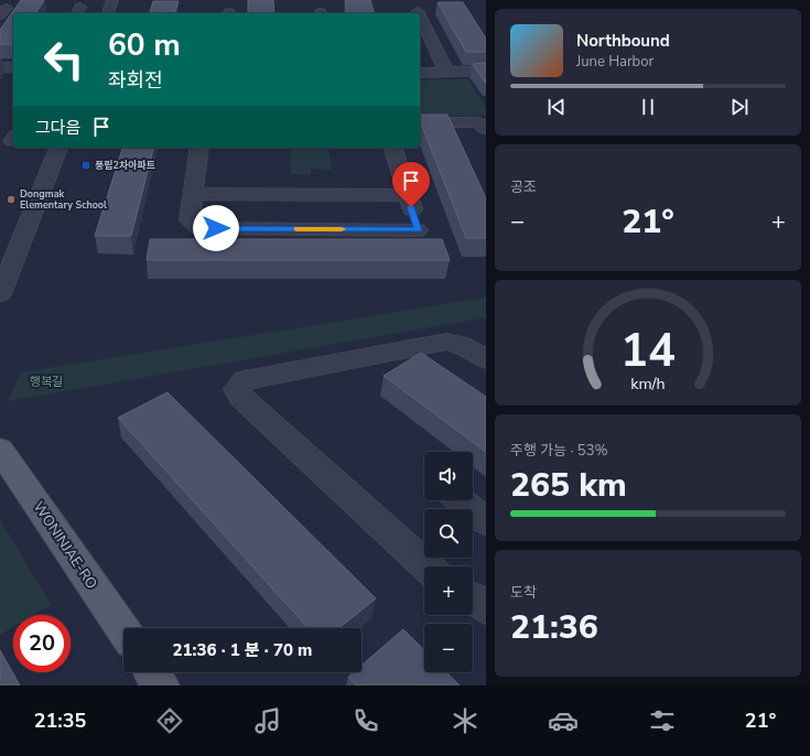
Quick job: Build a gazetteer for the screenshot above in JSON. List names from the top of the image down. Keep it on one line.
{"streets":{"main road":["WONINJAE-RO"]},"parks":["행복길"],"places":{"transit":["풍림2차아파트"],"other":["Dongmak Elementary School"]},"page":{"turn":["60 m","좌회전"],"song":["Northbound","June Harbor"],"then":"그다음","tile":["공조",["주행 가능 · 53%","265 km"],["도착","21:36"]],"heat":["−","21°","+"],"map_buttons":["+","−"],"limit":"20","trip":"21:36 · 1 분 · 70 m","tabs":["21:35","21°"],"gauge":["14","km/h"]}}
